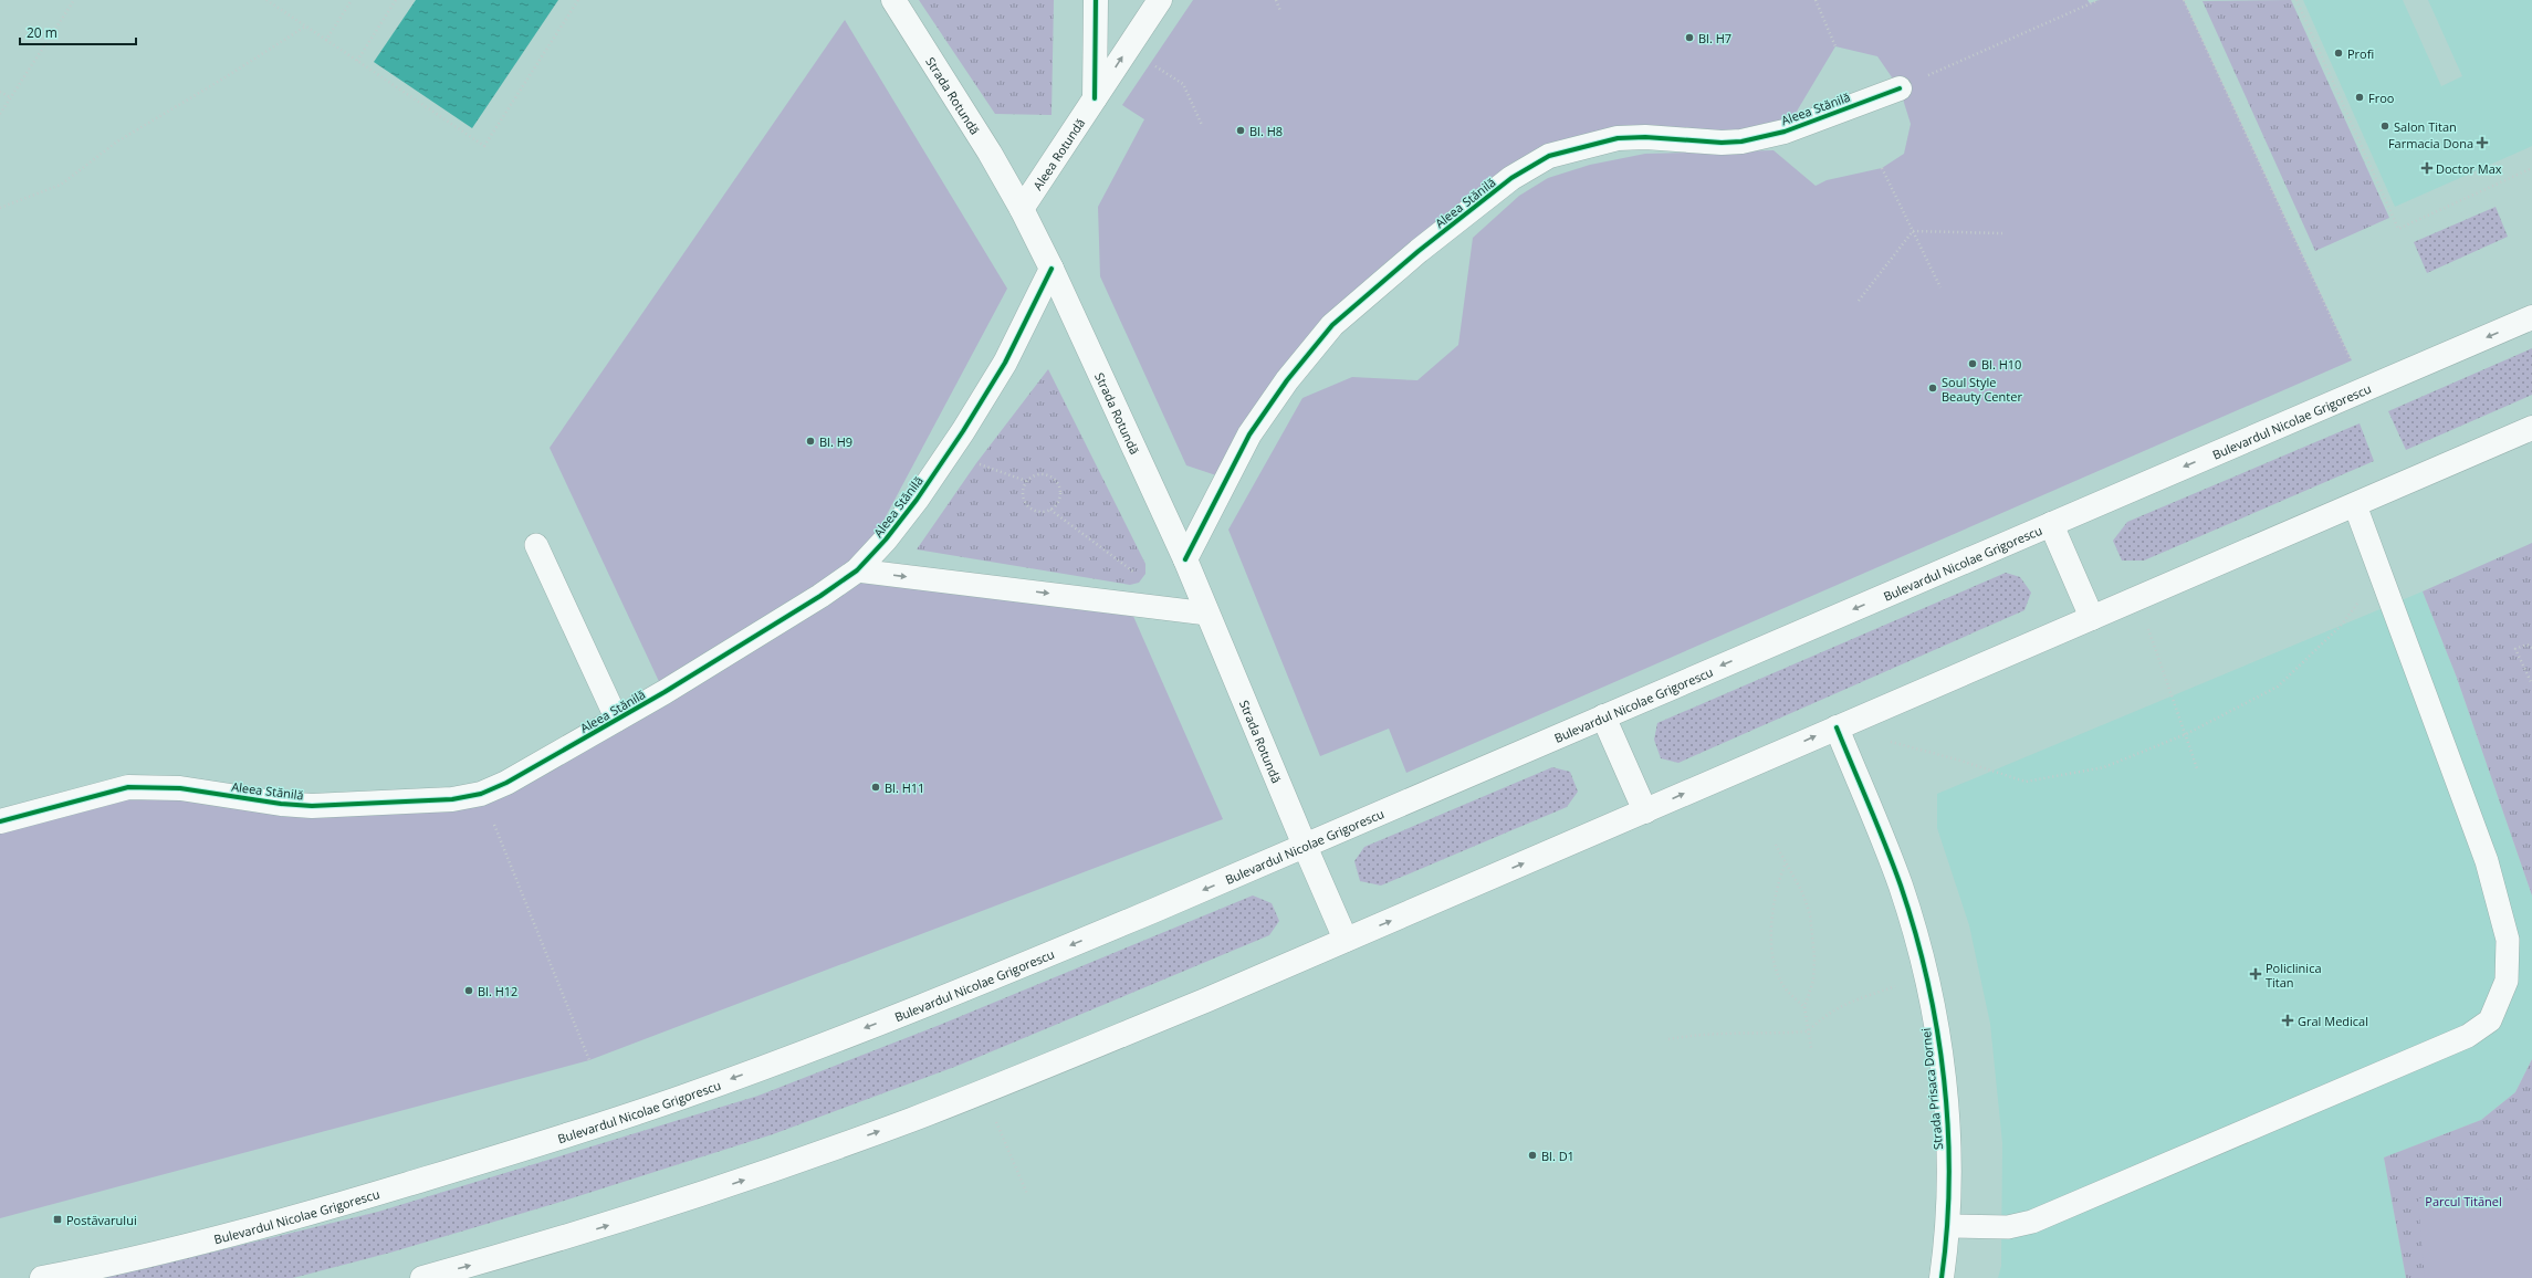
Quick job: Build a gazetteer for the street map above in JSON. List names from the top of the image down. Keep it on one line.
{"streets":{"main road":["Strada Rotundă","Aleea Stănilă","Aleea Rotundă","Bulevardul Nicolae Grigorescu","Strada Prisaca Dornei"]},"crossings":[["Strada Rotundă","Aleea Stănilă"],["Strada Rotundă","Aleea Rotundă"],["Strada Rotundă","Bulevardul Nicolae Grigorescu"]],"parks":["Parcul Titănel"],"places":{"other":["Bl. H7","Profi","Froo","Salon Titan","Bl. H8","Bl. H10","Soul Style Beauty Center","Bl. H9","Bl. H11","Bl. H12","Bl. D1"],"health":["Farmacia Dona","Doctor Max","Policlinica Titan","Gral Medical"],"transit":["Postăvarului"]},"scale_bar":"20 m"}
